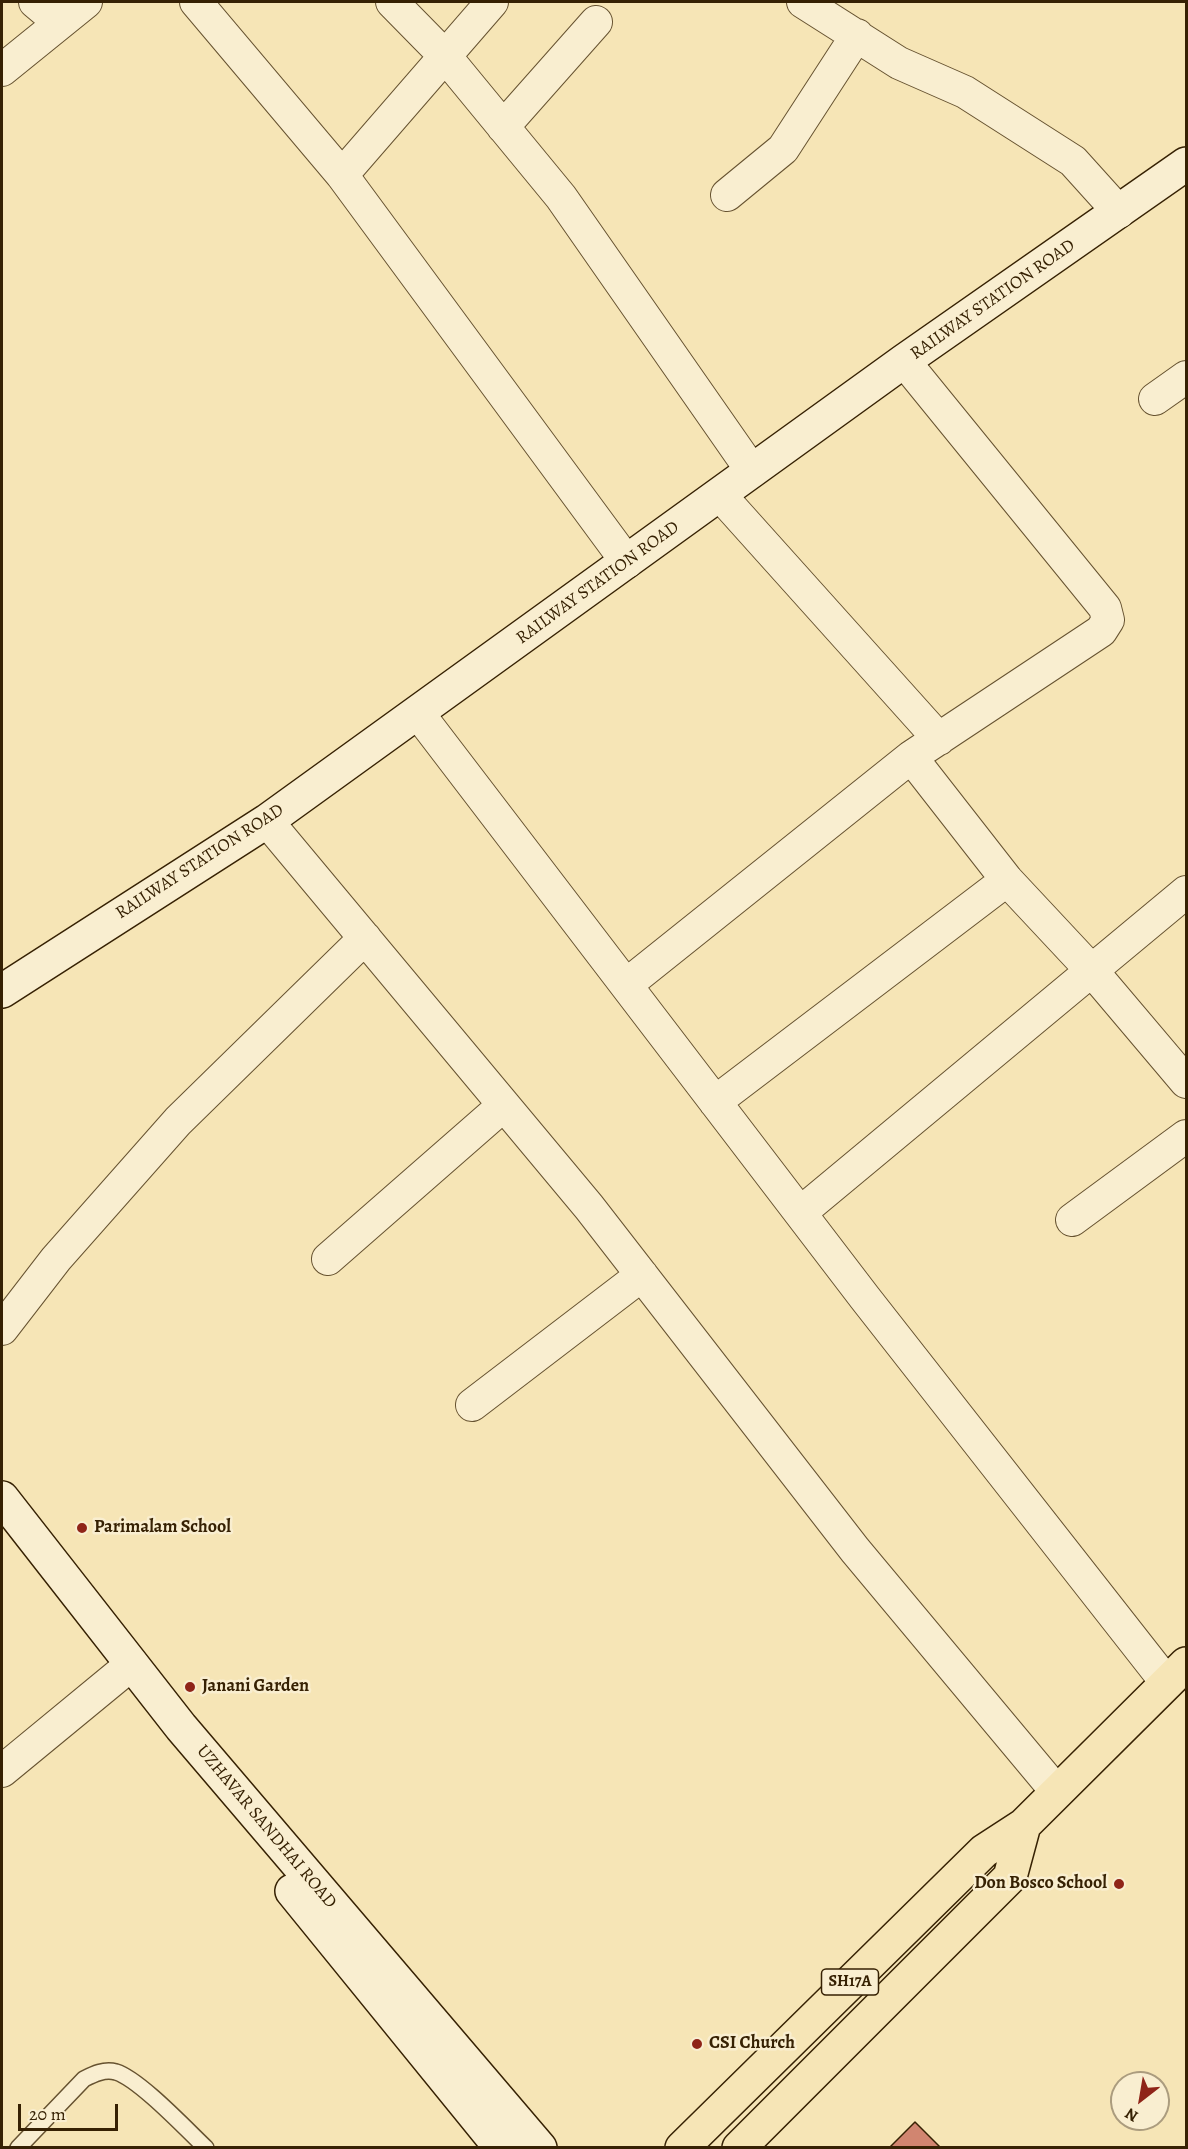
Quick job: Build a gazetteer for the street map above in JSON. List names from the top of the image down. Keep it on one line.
{"streets":{"main road":["RAILWAY STATION ROAD","UZHAVAR SANDHAI ROAD","SH17A"]},"places":["Parimalam School","Janani Garden","Don Bosco School","CSI Church"],"scale_bar":"20 m","north":"bottom left"}
